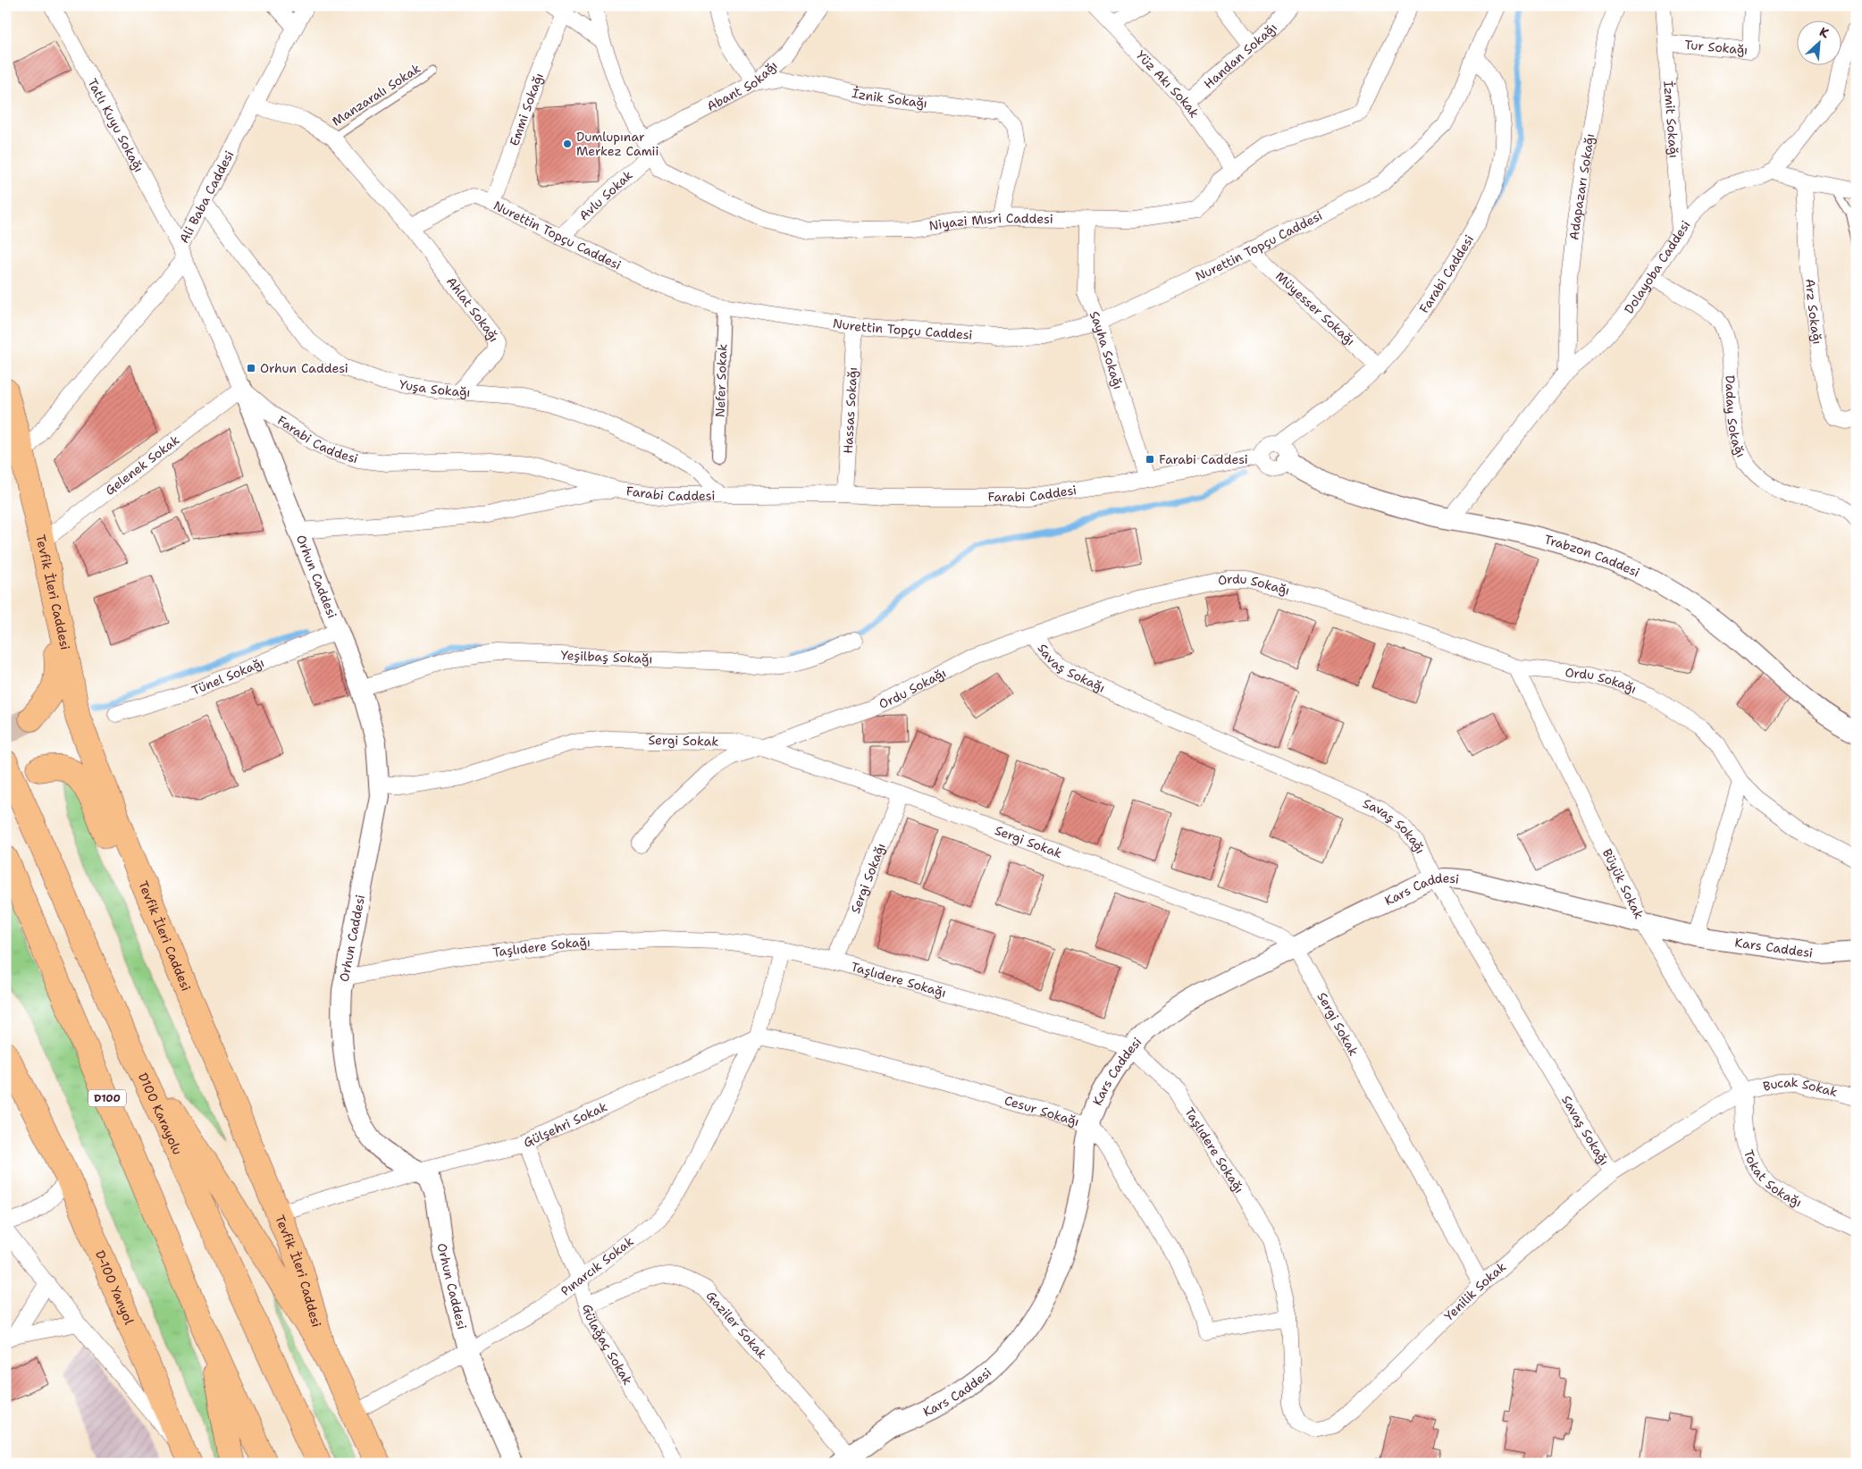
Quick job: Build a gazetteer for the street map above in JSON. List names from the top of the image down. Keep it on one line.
{"streets":{"main road":["Tevfik İleri Caddesi","D100","D100 Karayolu","D-100 Yanyol"],"street":["Tur Sokağı","Handan Sokağı","Abant Sokağı","Yüz Akı Sokak","İznik Sokağı","Emmi Sokağı","İzmit Sokağı","Tatlı Kuyu Sokağı","Adapazarı Sokağı","Avlu Sokak","Ali Baba Caddesi","Niyazi Mısri Caddesi","Nurettin Topçu Caddesi","Dolayoba Caddesi","Farabi Caddesi","Müyesser Sokağı","Ahlat Sokağı","Arz Sokağı","Sayha Sokağı","Nefer Sokak","Yuşa Sokağı","Hassas Sokağı","Daday Sokağı","Gelenek Sokak","Trabzon Caddesi","Orhun Caddesi","Ordu Sokağı","Yeşilbaş Sokağı","Savaş Sokağı","Tünel Sokağı","Sergi Sokak","Sergi Sokağı","Büyük Sokak","Kars Caddesi","Taşlıdere Sokağı","Bucak Sokak","Cesur Sokağı","Gülşehri Sokak","Tokat Sokağı","Pınarcık Sokak","Yenilik Sokak","Gaziler Sokak","Gülağaç Sokak"],"lane":["Manzaralı Sokak"]},"crossings":[["Tur Sokağı","İzmit Sokağı"],["Handan Sokağı","Yüz Akı Sokak"],["Abant Sokağı","İznik Sokağı"],["Abant Sokağı","Avlu Sokak"],["Abant Sokağı","Niyazi Mısri Caddesi"],["Yüz Akı Sokak","Niyazi Mısri Caddesi"],["İznik Sokağı","Niyazi Mısri Caddesi"],["Emmi Sokağı","Nurettin Topçu Caddesi"],["İzmit Sokağı","Dolayoba Caddesi"],["Tatlı Kuyu Sokağı","Ali Baba Caddesi"],["Tatlı Kuyu Sokağı","Farabi Caddesi"],["Adapazarı Sokağı","Dolayoba Caddesi"],["Avlu Sokak","Niyazi Mısri Caddesi"],["Avlu Sokak","Nurettin Topçu Caddesi"],["Ali Baba Caddesi","Farabi Caddesi"],["Ali Baba Caddesi","Yuşa Sokağı"],["Ali Baba Caddesi","Tevfik İleri Caddesi"],["Niyazi Mısri Caddesi","Sayha Sokağı"],["Nurettin Topçu Caddesi","Farabi Caddesi"],["Nurettin Topçu Caddesi","Müyesser Sokağı"],["Nurettin Topçu Caddesi","Ahlat Sokağı"],["Nurettin Topçu Caddesi","Sayha Sokağı"],["Nurettin Topçu Caddesi","Nefer Sokak"],["Nurettin Topçu Caddesi","Hassas Sokağı"],["Dolayoba Caddesi","Daday Sokağı"],["Dolayoba Caddesi","Trabzon Caddesi"],["Farabi Caddesi","Müyesser Sokağı"],["Farabi Caddesi","Sayha Sokağı"],["Farabi Caddesi","Yuşa Sokağı"],["Farabi Caddesi","Hassas Sokağı"],["Farabi Caddesi","Gelenek Sokak"],["Farabi Caddesi","Trabzon Caddesi"],["Farabi Caddesi","Orhun Caddesi"],["Ahlat Sokağı","Yuşa Sokağı"],["Gelenek Sokak","Orhun Caddesi"],["Gelenek Sokak","Tevfik İleri Caddesi"],["Orhun Caddesi","Yeşilbaş Sokağı"],["Orhun Caddesi","Tünel Sokağı"],["Orhun Caddesi","Sergi Sokak"],["Orhun Caddesi","Taşlıdere Sokağı"],["Orhun Caddesi","Gülşehri Sokak"],["Orhun Caddesi","Pınarcık Sokak"],["Ordu Sokağı","Savaş Sokağı"],["Ordu Sokağı","Sergi Sokak"],["Ordu Sokağı","Büyük Sokak"],["Tevfik İleri Caddesi","Gülşehri Sokak"],["Tevfik İleri Caddesi","Pınarcık Sokak"],["Savaş Sokağı","Kars Caddesi"],["Savaş Sokağı","Yenilik Sokak"],["Sergi Sokak","Sergi Sokağı"],["Sergi Sokak","Kars Caddesi"],["Sergi Sokak","Yenilik Sokak"],["Sergi Sokağı","Taşlıdere Sokağı"],["Büyük Sokak","Kars Caddesi"],["Büyük Sokak","Bucak Sokak"],["Büyük Sokak","Tokat Sokağı"],["Büyük Sokak","Yenilik Sokak"],["Kars Caddesi","Taşlıdere Sokağı"],["Kars Caddesi","Cesur Sokağı"],["Kars Caddesi","Gaziler Sokak"],["Taşlıdere Sokağı","Cesur Sokağı"],["Taşlıdere Sokağı","Yenilik Sokak"],["Bucak Sokak","Tokat Sokağı"],["Bucak Sokak","Yenilik Sokak"],["Cesur Sokağı","Gülşehri Sokak"],["Cesur Sokağı","Pınarcık Sokak"],["Cesur Sokağı","Yenilik Sokak"],["Gülşehri Sokak","Pınarcık Sokak"],["Gülşehri Sokak","Gülağaç Sokak"],["Tokat Sokağı","Yenilik Sokak"],["Pınarcık Sokak","Gülağaç Sokak"],["Gaziler Sokak","Gülağaç Sokak"]],"places":{"other":["Dumlupınar Merkez Camii"],"transit":["Orhun Caddesi̇","Farabi̇ Caddesi̇"]},"north":"top right"}
